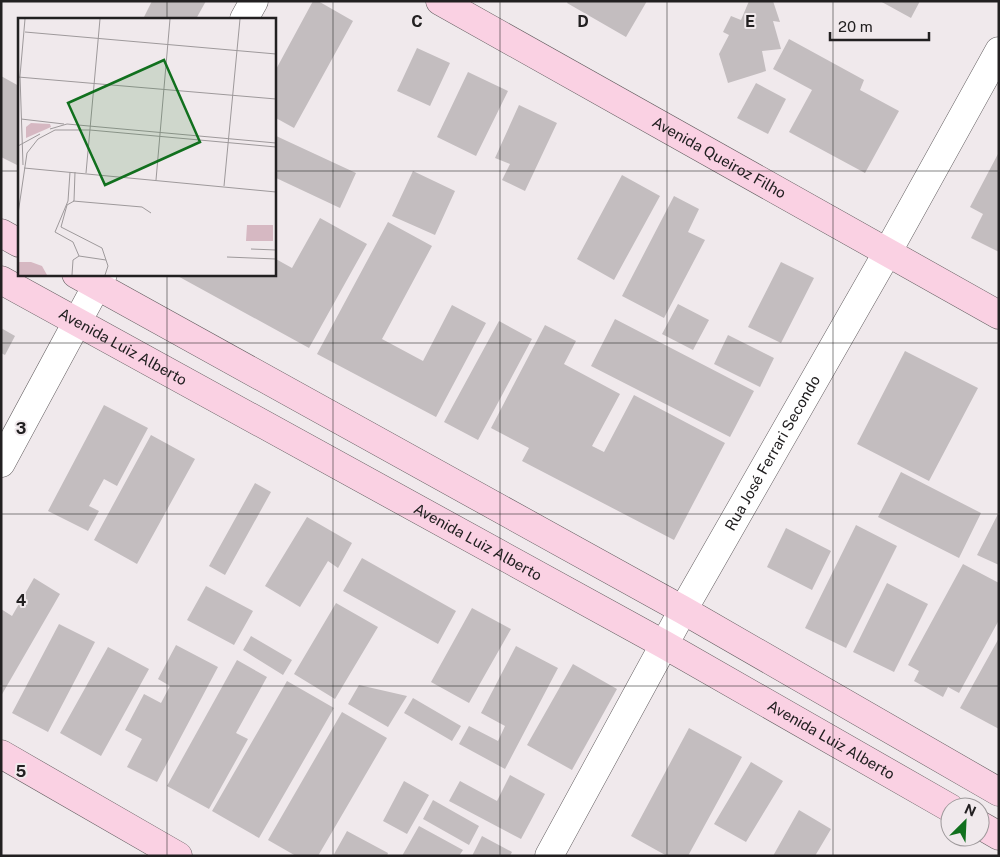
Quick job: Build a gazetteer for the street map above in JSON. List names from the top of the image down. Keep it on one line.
{"streets":{"main road":["Avenida Queiroz Filho","Avenida Luiz Alberto"],"street":["Rua José Ferrari Secondo"]},"crossings":[["Avenida Queiroz Filho","Rua José Ferrari Secondo"],["Avenida Luiz Alberto","Rua José Ferrari Secondo"]],"scale_bar":"20 m","north":"top right","grid":{"columns":["C","D","E"],"rows":["3","4","5"]}}
